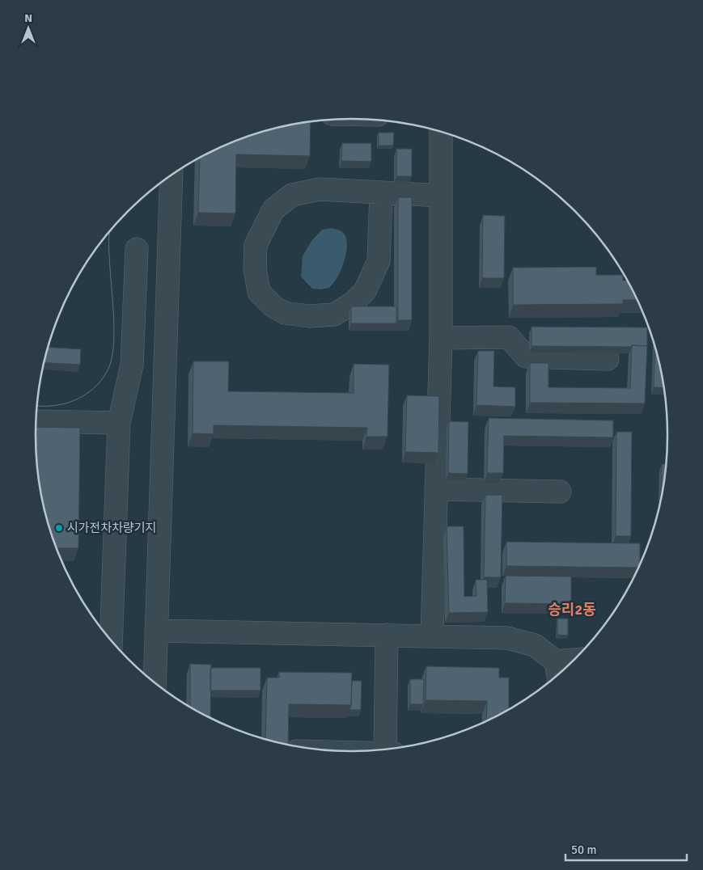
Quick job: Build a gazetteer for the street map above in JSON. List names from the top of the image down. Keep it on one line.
{"districts":["승리2동"],"places":["시가전차차량기지"],"scale_bar":"50 m","north":"top"}
